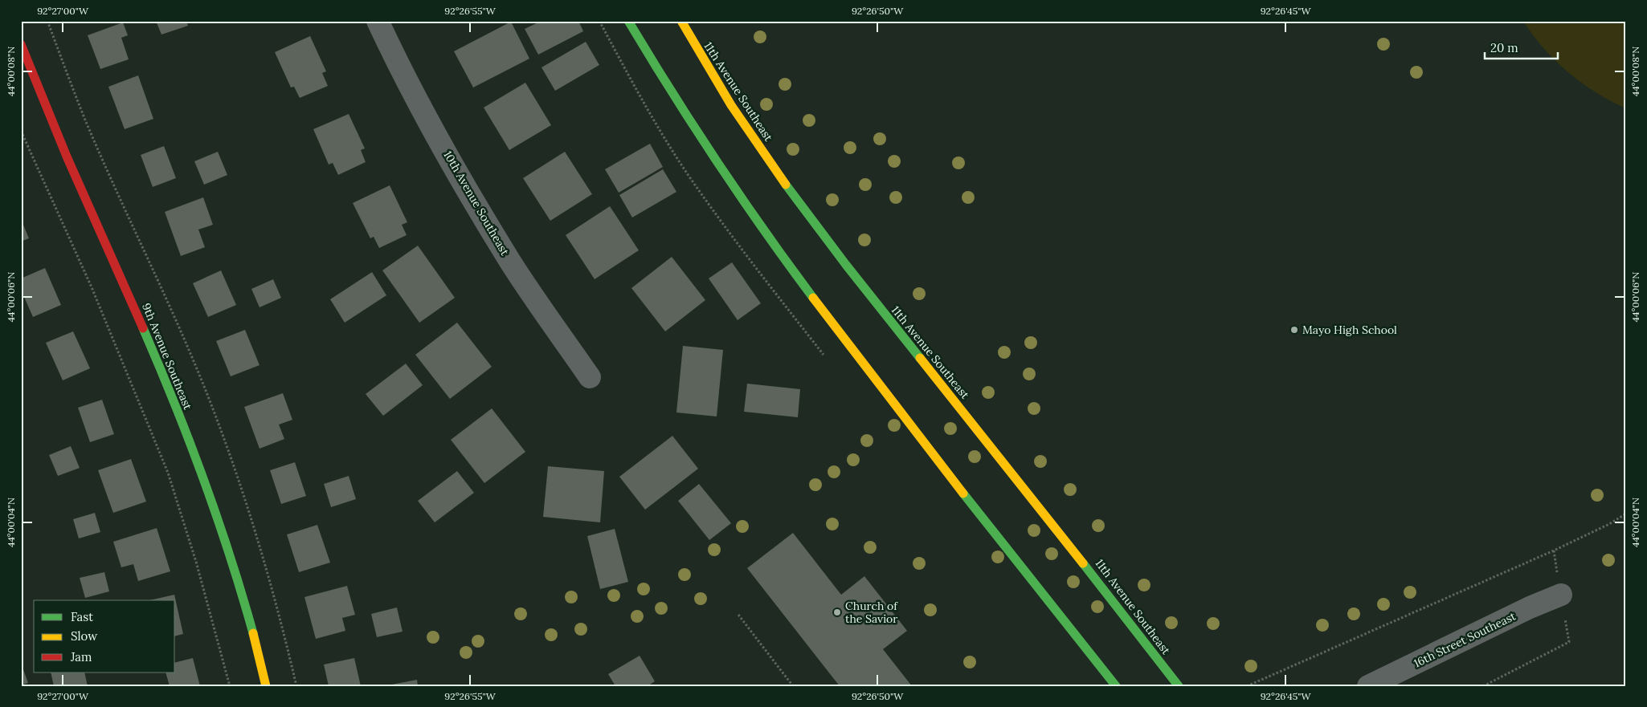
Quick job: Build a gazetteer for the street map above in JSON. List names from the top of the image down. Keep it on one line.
{"streets":{"main road":["11th Avenue Southeast","9th Avenue Southeast"],"street":["10th Avenue Southeast","16th Street Southeast"]},"places":["Mayo High School","Church of the Savior"],"legend":["Fast","Slow","Jam"],"scale_bar":"20 m","coordinates":["92°27'00\"W","92°26'55\"W","92°26'50\"W","92°26'45\"W","44°00'08\"N","44°00'06\"N","44°00'04\"N"]}
